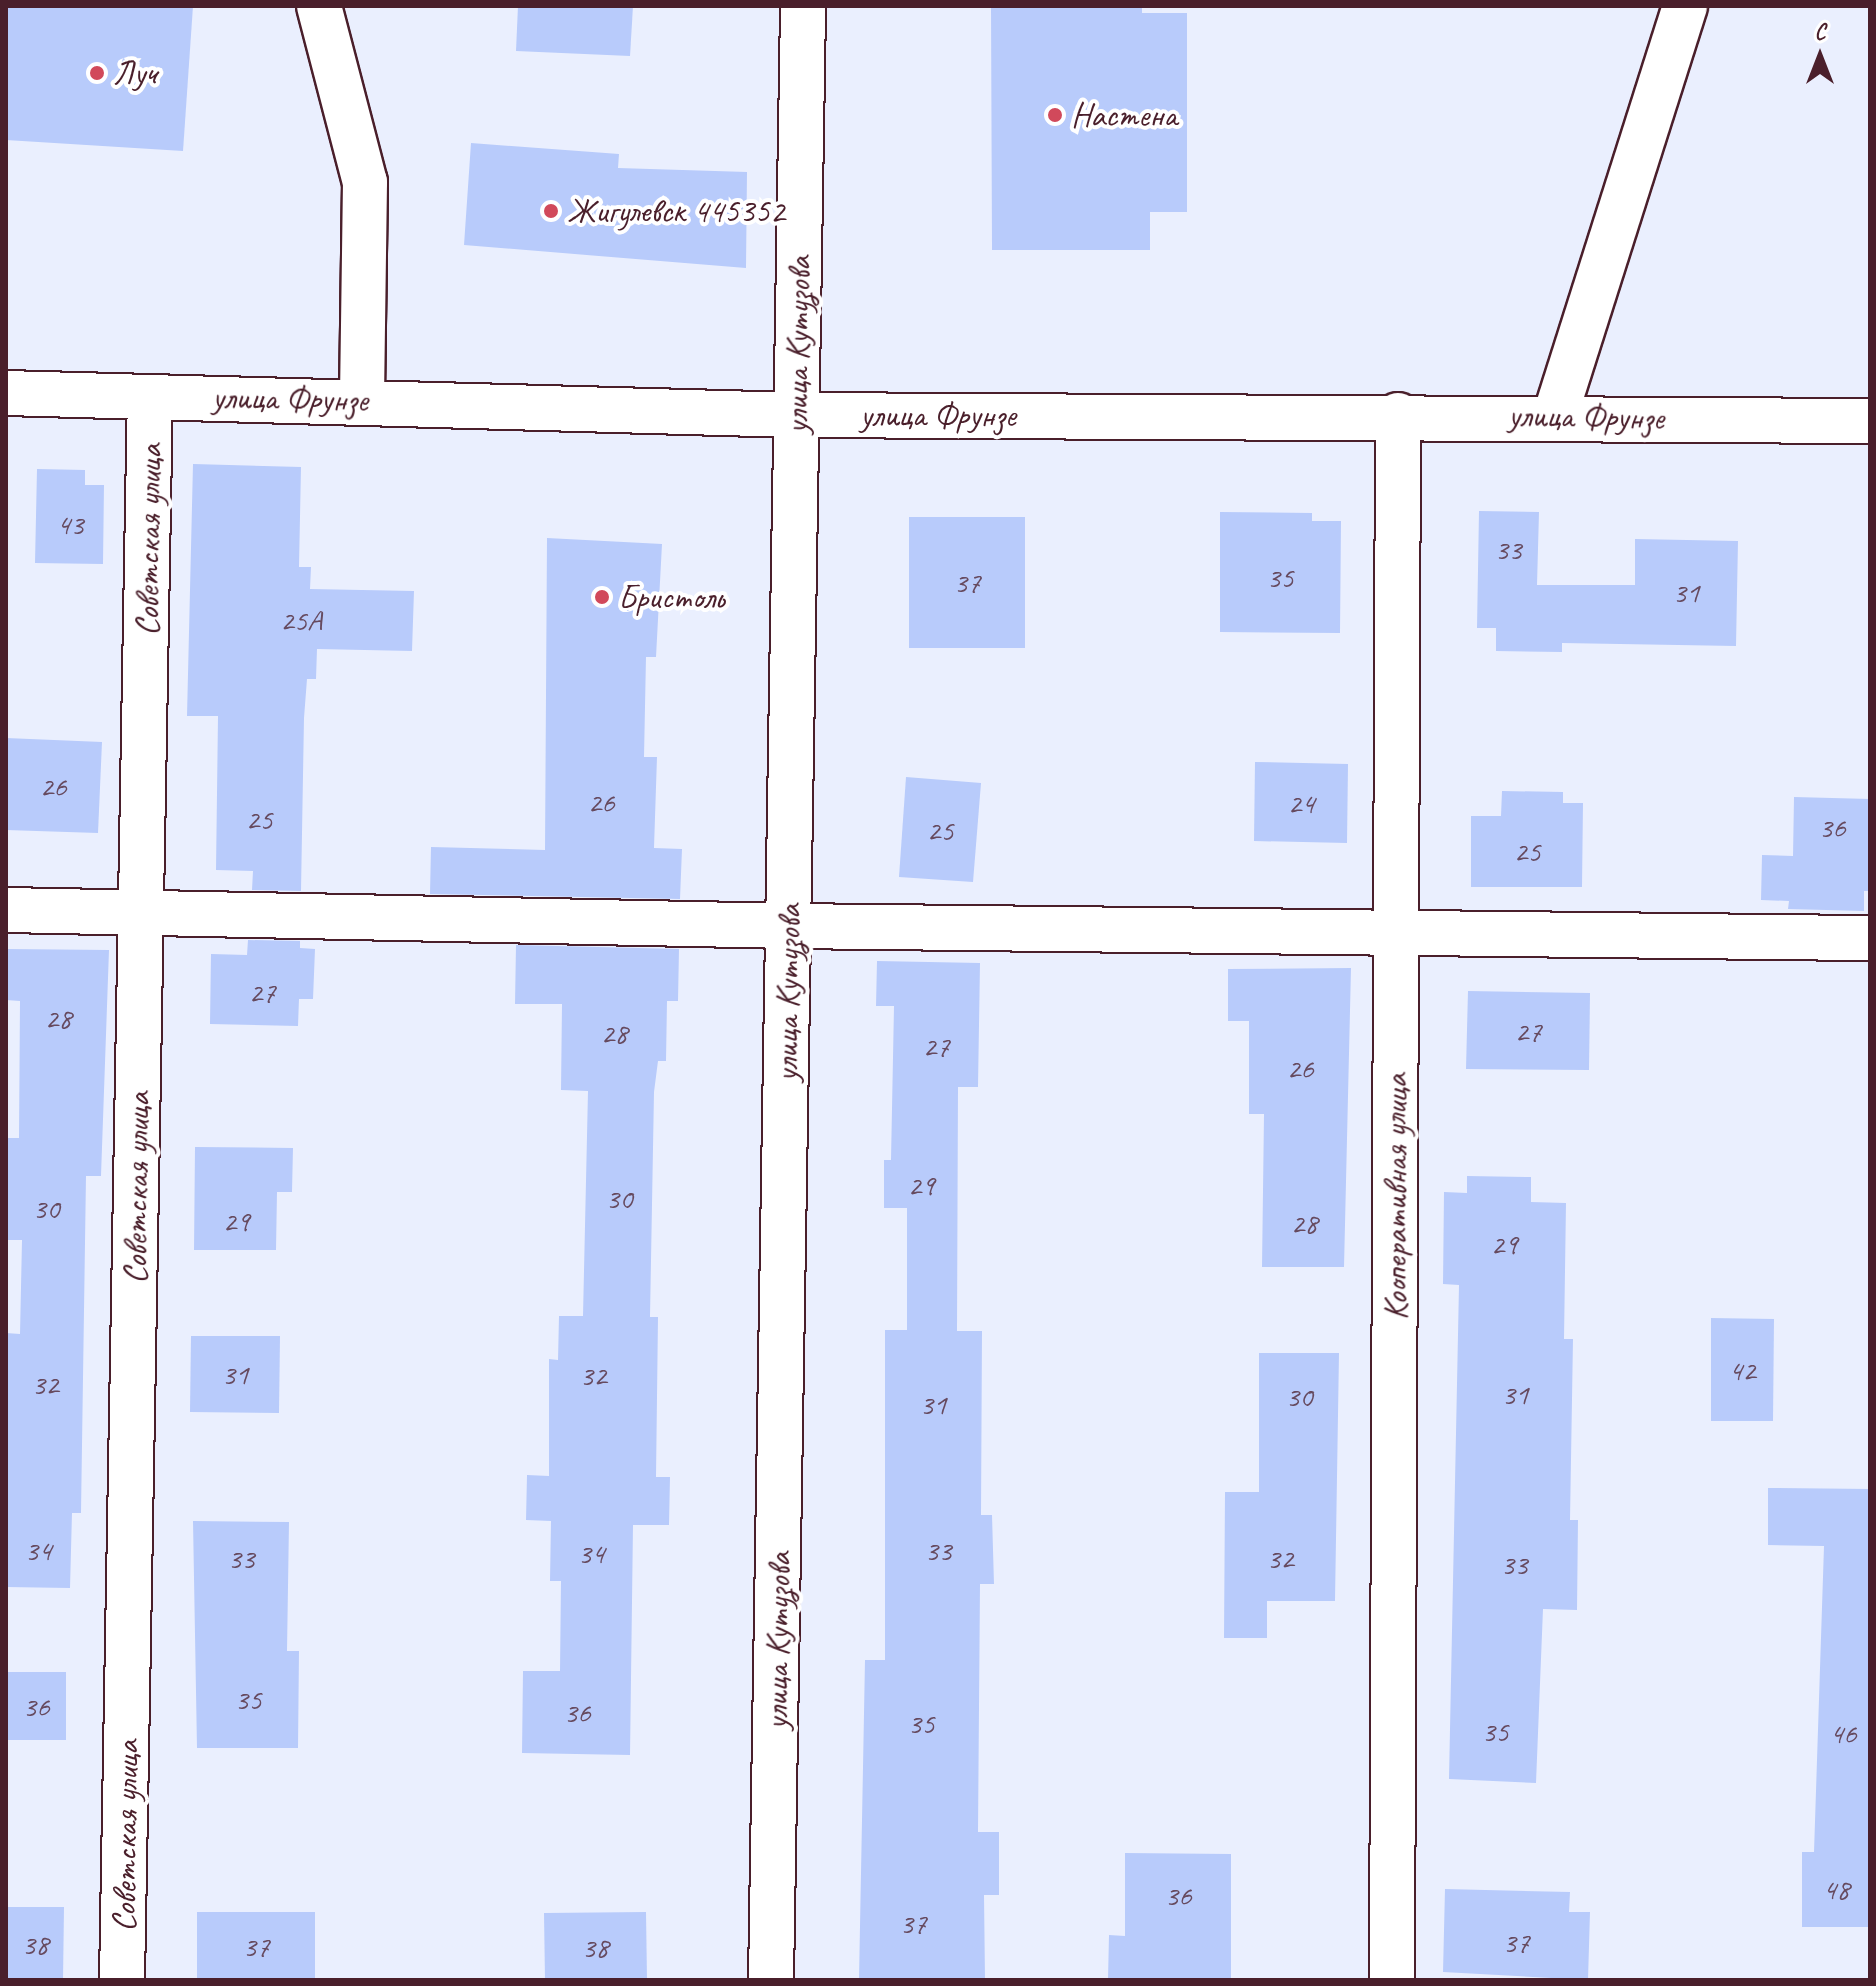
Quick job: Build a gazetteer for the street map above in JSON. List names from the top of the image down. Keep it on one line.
{"streets":{"street":["улица Кутузова","улица Фрунзе","Советская улица","Кооперативная улица"]},"crossings":[["улица Кутузова","улица Фрунзе"],["улица Фрунзе","Советская улица"],["улица Фрунзе","Кооперативная улица"]],"places":["Луч","Настена","Жигулевск 445352","Бристоль"],"house_numbers":["43","33","35","37","31","25А","26","26","24","25","36","25","25","27","28","27","28","27","26","29","30","30","29","28","29","42","31","32","32","31","30","31","34","33","34","33","32","33","35","36","36","35","35","46","48","36","37","37","38","37","38"],"north":"top"}
